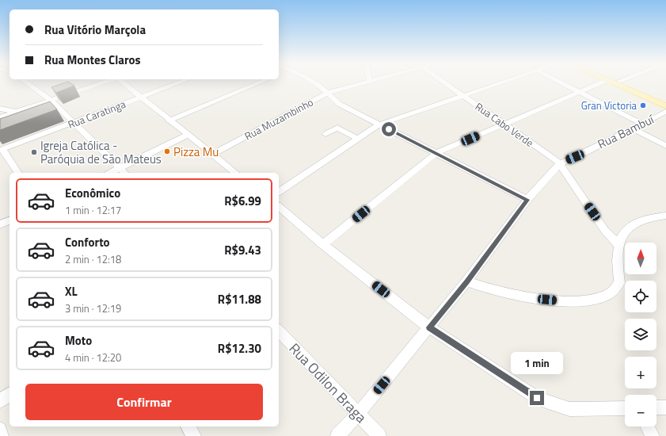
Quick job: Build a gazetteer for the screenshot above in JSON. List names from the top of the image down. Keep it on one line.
{"streets":{"street":["Rua Caratinga","Rua Muzambinho","Rua Cabo Verde","Rua Bambuí","Rua Odilon Braga"]},"crossings":[["Rua Cabo Verde","Rua Bambuí"],["Rua Bambuí","Rua Odilon Braga"]],"places":["Gran Victoria","Pizza Mu","Igreja Católica - Paróquia de São Mateus"],"north":"top","page":{"banner":["Rua Vitório Marçola","Rua Montes Claros"],"list":[{"name":"Econômico","note":"1 min · 12:17","value":"R$6.99"},{"name":"Conforto","note":"2 min · 12:18","value":"R$9.43"},{"name":"XL","note":"3 min · 12:19","value":"R$11.88"},{"name":"Moto","note":"4 min · 12:20","value":"R$12.30"}],"map_buttons":["+","−"],"bubble":"1 min","buttons":"Confirmar"}}
